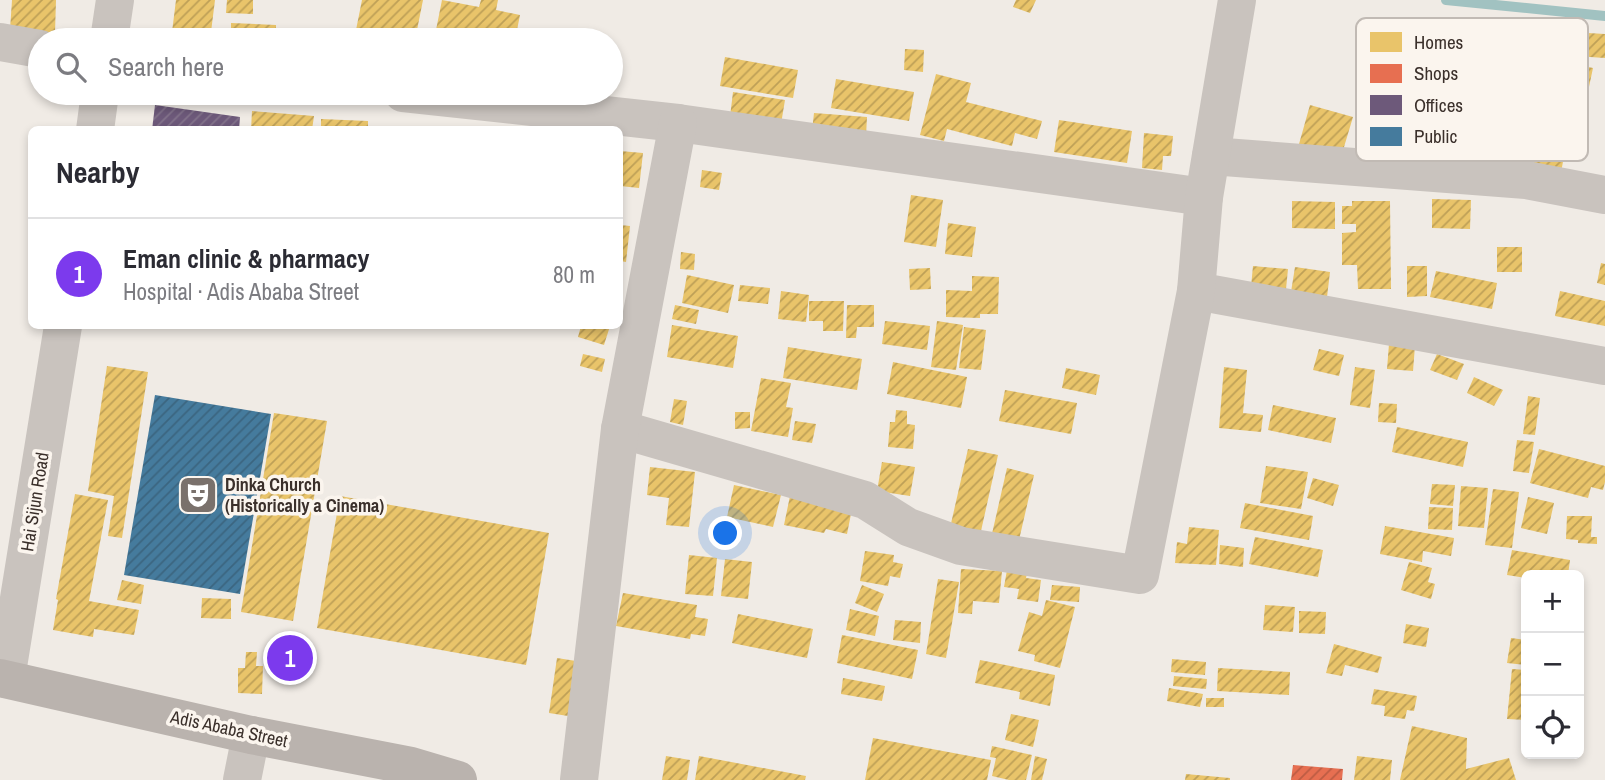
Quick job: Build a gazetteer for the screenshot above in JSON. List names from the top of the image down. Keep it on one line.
{"streets":{"street":["Hai Sijun Road","Adis Ababa Street"]},"crossings":[["Hai Sijun Road","Adis Ababa Street"]],"places":{"theatre":["Dinka Church (Historically a Cinema)"]},"legend":["Homes","Shops","Offices","Public"],"page":{"search":"Search here","heading":"Nearby","list":[{"mark":"1","name":"Eman clinic & pharmacy","note":"Hospital · Adis Ababa Street","value":"80 m"}],"map_buttons":["+","−"],"pins":"1"}}
